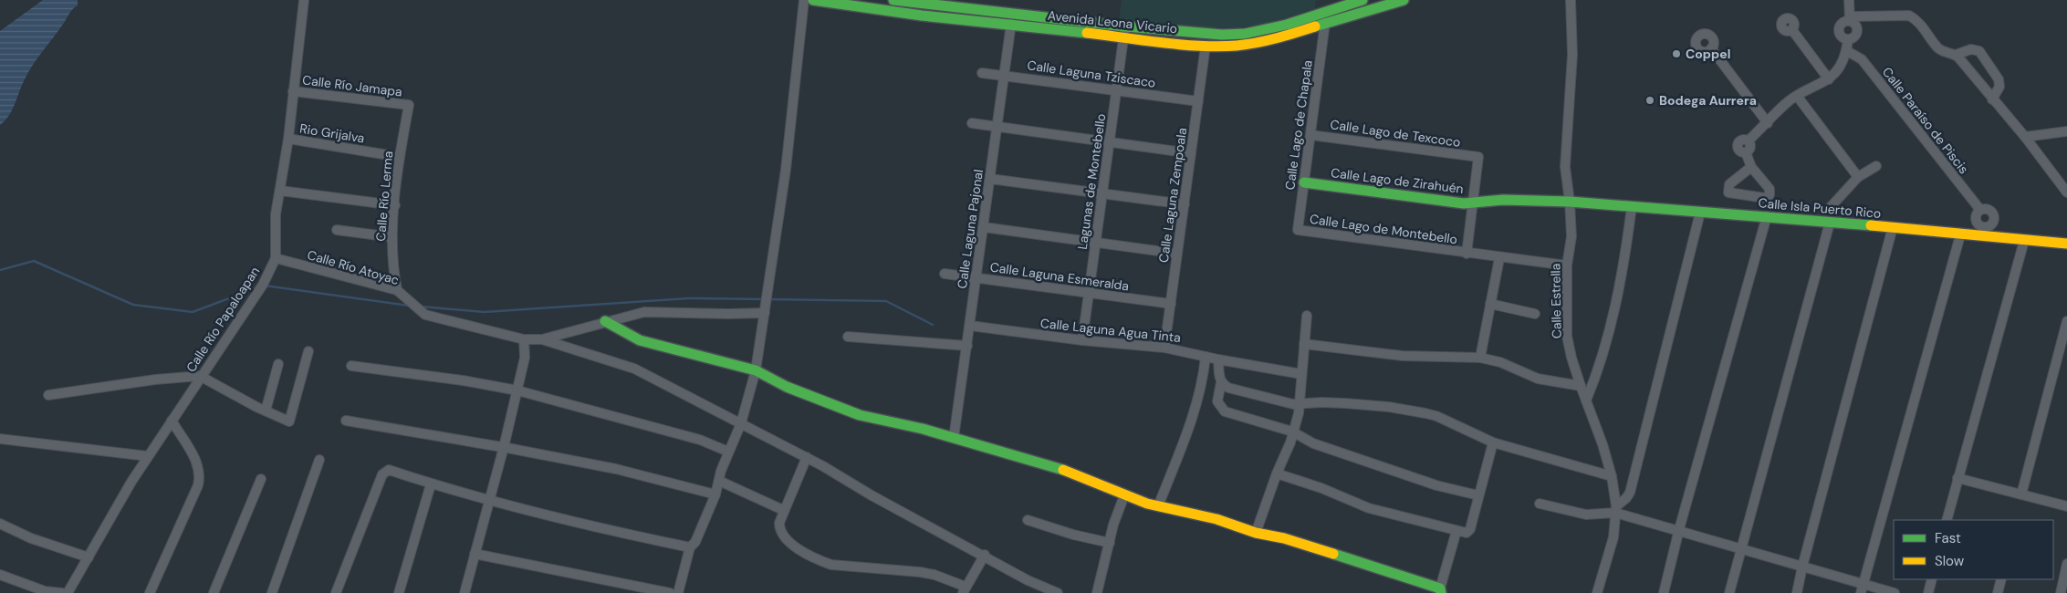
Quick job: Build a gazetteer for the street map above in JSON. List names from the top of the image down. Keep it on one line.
{"streets":{"street":["Avenida Leona Vicario","Calle Laguna Tziscaco","Calle Río Jamapa","Calle Paraíso de Piscis","Calle Lago de Chapala","Rio Grijalva","Calle Lago de Texcoco","Calle Lago de Zirahuén","Lagunas de Montebello","Calle Laguna Zempoala","Calle Río Lerma","Calle Isla Puerto Rico","Calle Laguna Pajonal","Calle Lago de Montebello","Calle Río Atoyac","Calle Laguna Esmeralda","Calle Estrella","Calle Río Papaloapan","Calle Laguna Agua Tinta"]},"crossings":[["Avenida Leona Vicario","Calle Lago de Chapala"],["Avenida Leona Vicario","Lagunas de Montebello"],["Avenida Leona Vicario","Calle Laguna Zempoala"],["Avenida Leona Vicario","Calle Laguna Pajonal"],["Calle Laguna Tziscaco","Lagunas de Montebello"],["Calle Laguna Tziscaco","Calle Laguna Zempoala"],["Calle Laguna Tziscaco","Calle Laguna Pajonal"],["Calle Río Jamapa","Calle Río Lerma"],["Calle Río Jamapa","Calle Río Papaloapan"],["Calle Lago de Chapala","Calle Lago de Texcoco"],["Calle Lago de Chapala","Calle Lago de Zirahuén"],["Calle Lago de Chapala","Calle Lago de Montebello"],["Rio Grijalva","Calle Río Lerma"],["Rio Grijalva","Calle Río Papaloapan"],["Calle Lago de Texcoco","Calle Lago de Zirahuén"],["Calle Lago de Zirahuén","Calle Isla Puerto Rico"],["Calle Lago de Zirahuén","Calle Estrella"],["Lagunas de Montebello","Calle Laguna Esmeralda"],["Lagunas de Montebello","Calle Laguna Agua Tinta"],["Calle Laguna Zempoala","Calle Laguna Esmeralda"],["Calle Laguna Zempoala","Calle Laguna Agua Tinta"],["Calle Río Lerma","Calle Río Atoyac"],["Calle Isla Puerto Rico","Calle Estrella"],["Calle Laguna Pajonal","Calle Laguna Esmeralda"],["Calle Laguna Pajonal","Calle Laguna Agua Tinta"],["Calle Lago de Montebello","Calle Estrella"],["Calle Río Atoyac","Calle Río Papaloapan"]],"places":["Coppel","Bodega Aurrera"],"legend":["Fast","Slow"]}
